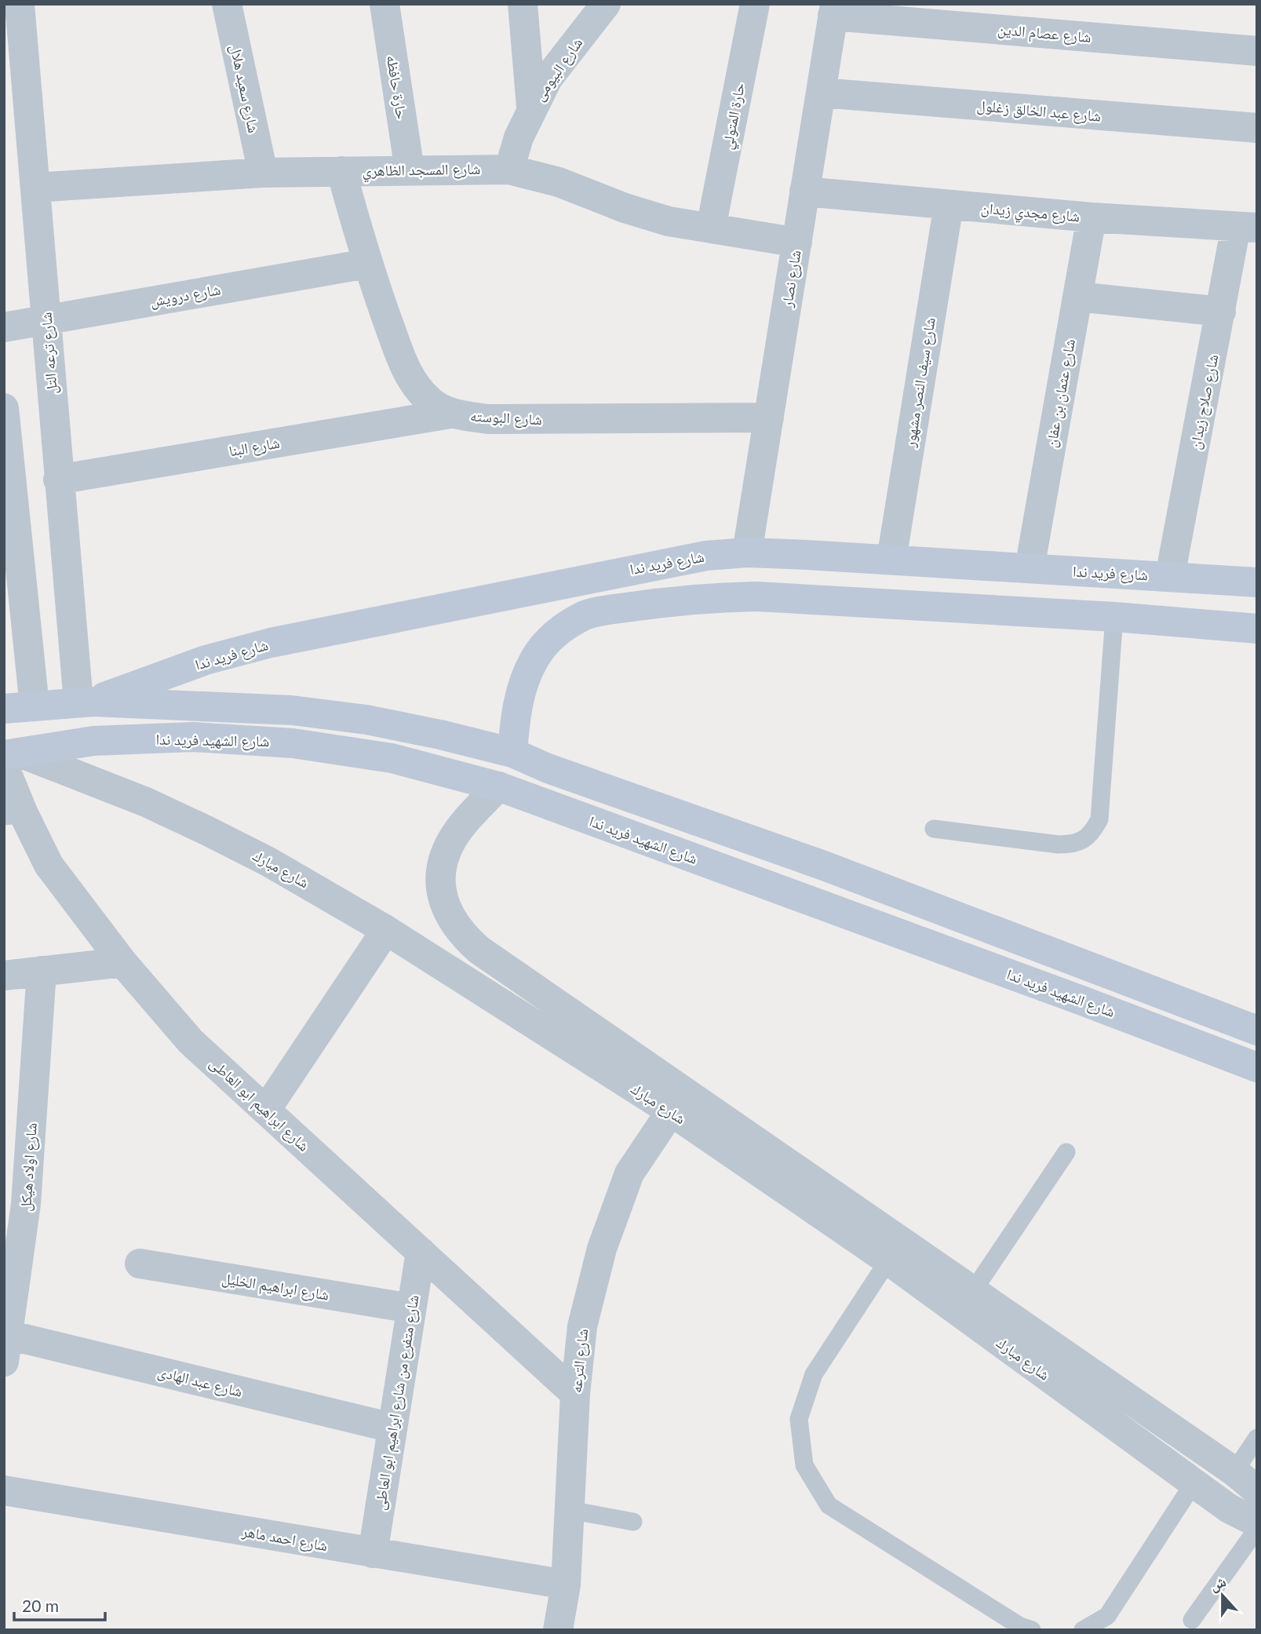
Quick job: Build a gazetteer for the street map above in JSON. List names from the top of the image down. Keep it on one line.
{"streets":{"main road":["شارع فريد ندا","شارع الشهيد فريد ندا"],"street":["شارع عصام الدين","شارع البيومى","حارة حافظه","شارع سعيد هلال","شارع عبد الخالق زغلول","حارة المتولي","شارع المسجد الظاهري","شارع مجدي زيدان","شارع نصار","شارع درويش","شارع ترعه التل","شارع سيف النصر مشهور","شارع عثمان بن عفان","شارع صلاح زيدان","شارع البوسته","شارع البنا","شارع مبارك","شارع ابراهيم ابو العاطى","شارع اولاد هيكل","شارع ابراهيم الخليل","شارع الترعه","شارع عبد الهادى","شارع متفرع من شارع ابراهيم ابو العاطى","شارع احمد ماهر"]},"crossings":[["شارع عصام الدين","شارع نصار"],["شارع البيومى","شارع المسجد الظاهري"],["حارة حافظه","شارع المسجد الظاهري"],["شارع سعيد هلال","شارع المسجد الظاهري"],["شارع عبد الخالق زغلول","شارع نصار"],["حارة المتولي","شارع المسجد الظاهري"],["شارع المسجد الظاهري","شارع نصار"],["شارع المسجد الظاهري","شارع ترعه التل"],["شارع المسجد الظاهري","شارع البوسته"],["شارع مجدي زيدان","شارع نصار"],["شارع مجدي زيدان","شارع سيف النصر مشهور"],["شارع مجدي زيدان","شارع عثمان بن عفان"],["شارع مجدي زيدان","شارع صلاح زيدان"],["شارع نصار","شارع البوسته"],["شارع نصار","شارع فريد ندا"],["شارع درويش","شارع ترعه التل"],["شارع درويش","شارع البوسته"],["شارع ترعه التل","شارع البنا"],["شارع ترعه التل","شارع فريد ندا"],["شارع سيف النصر مشهور","شارع فريد ندا"],["شارع عثمان بن عفان","شارع فريد ندا"],["شارع صلاح زيدان","شارع فريد ندا"],["شارع البوسته","شارع البنا"],["شارع الشهيد فريد ندا","شارع مبارك"],["شارع الشهيد فريد ندا","شارع ابراهيم ابو العاطى"],["شارع مبارك","شارع ابراهيم ابو العاطى"],["شارع مبارك","شارع الترعه"],["شارع ابراهيم ابو العاطى","شارع الترعه"],["شارع ابراهيم ابو العاطى","شارع متفرع من شارع ابراهيم ابو العاطى"],["شارع اولاد هيكل","شارع عبد الهادى"],["شارع ابراهيم الخليل","شارع متفرع من شارع ابراهيم ابو العاطى"],["شارع الترعه","شارع احمد ماهر"],["شارع عبد الهادى","شارع متفرع من شارع ابراهيم ابو العاطى"],["شارع متفرع من شارع ابراهيم ابو العاطى","شارع احمد ماهر"]],"scale_bar":"20 m","north":"top"}
